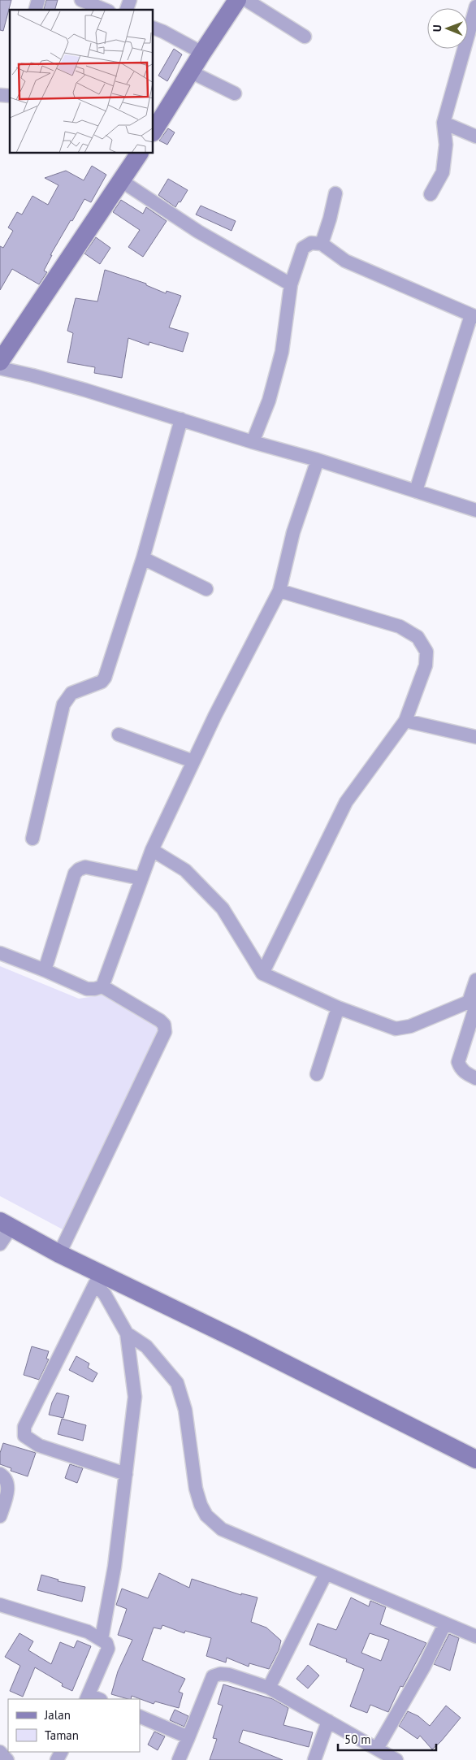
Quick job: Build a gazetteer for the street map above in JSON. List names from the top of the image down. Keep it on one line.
{"legend":["Jalan","Taman"],"scale_bar":"50 m","north":"left"}
